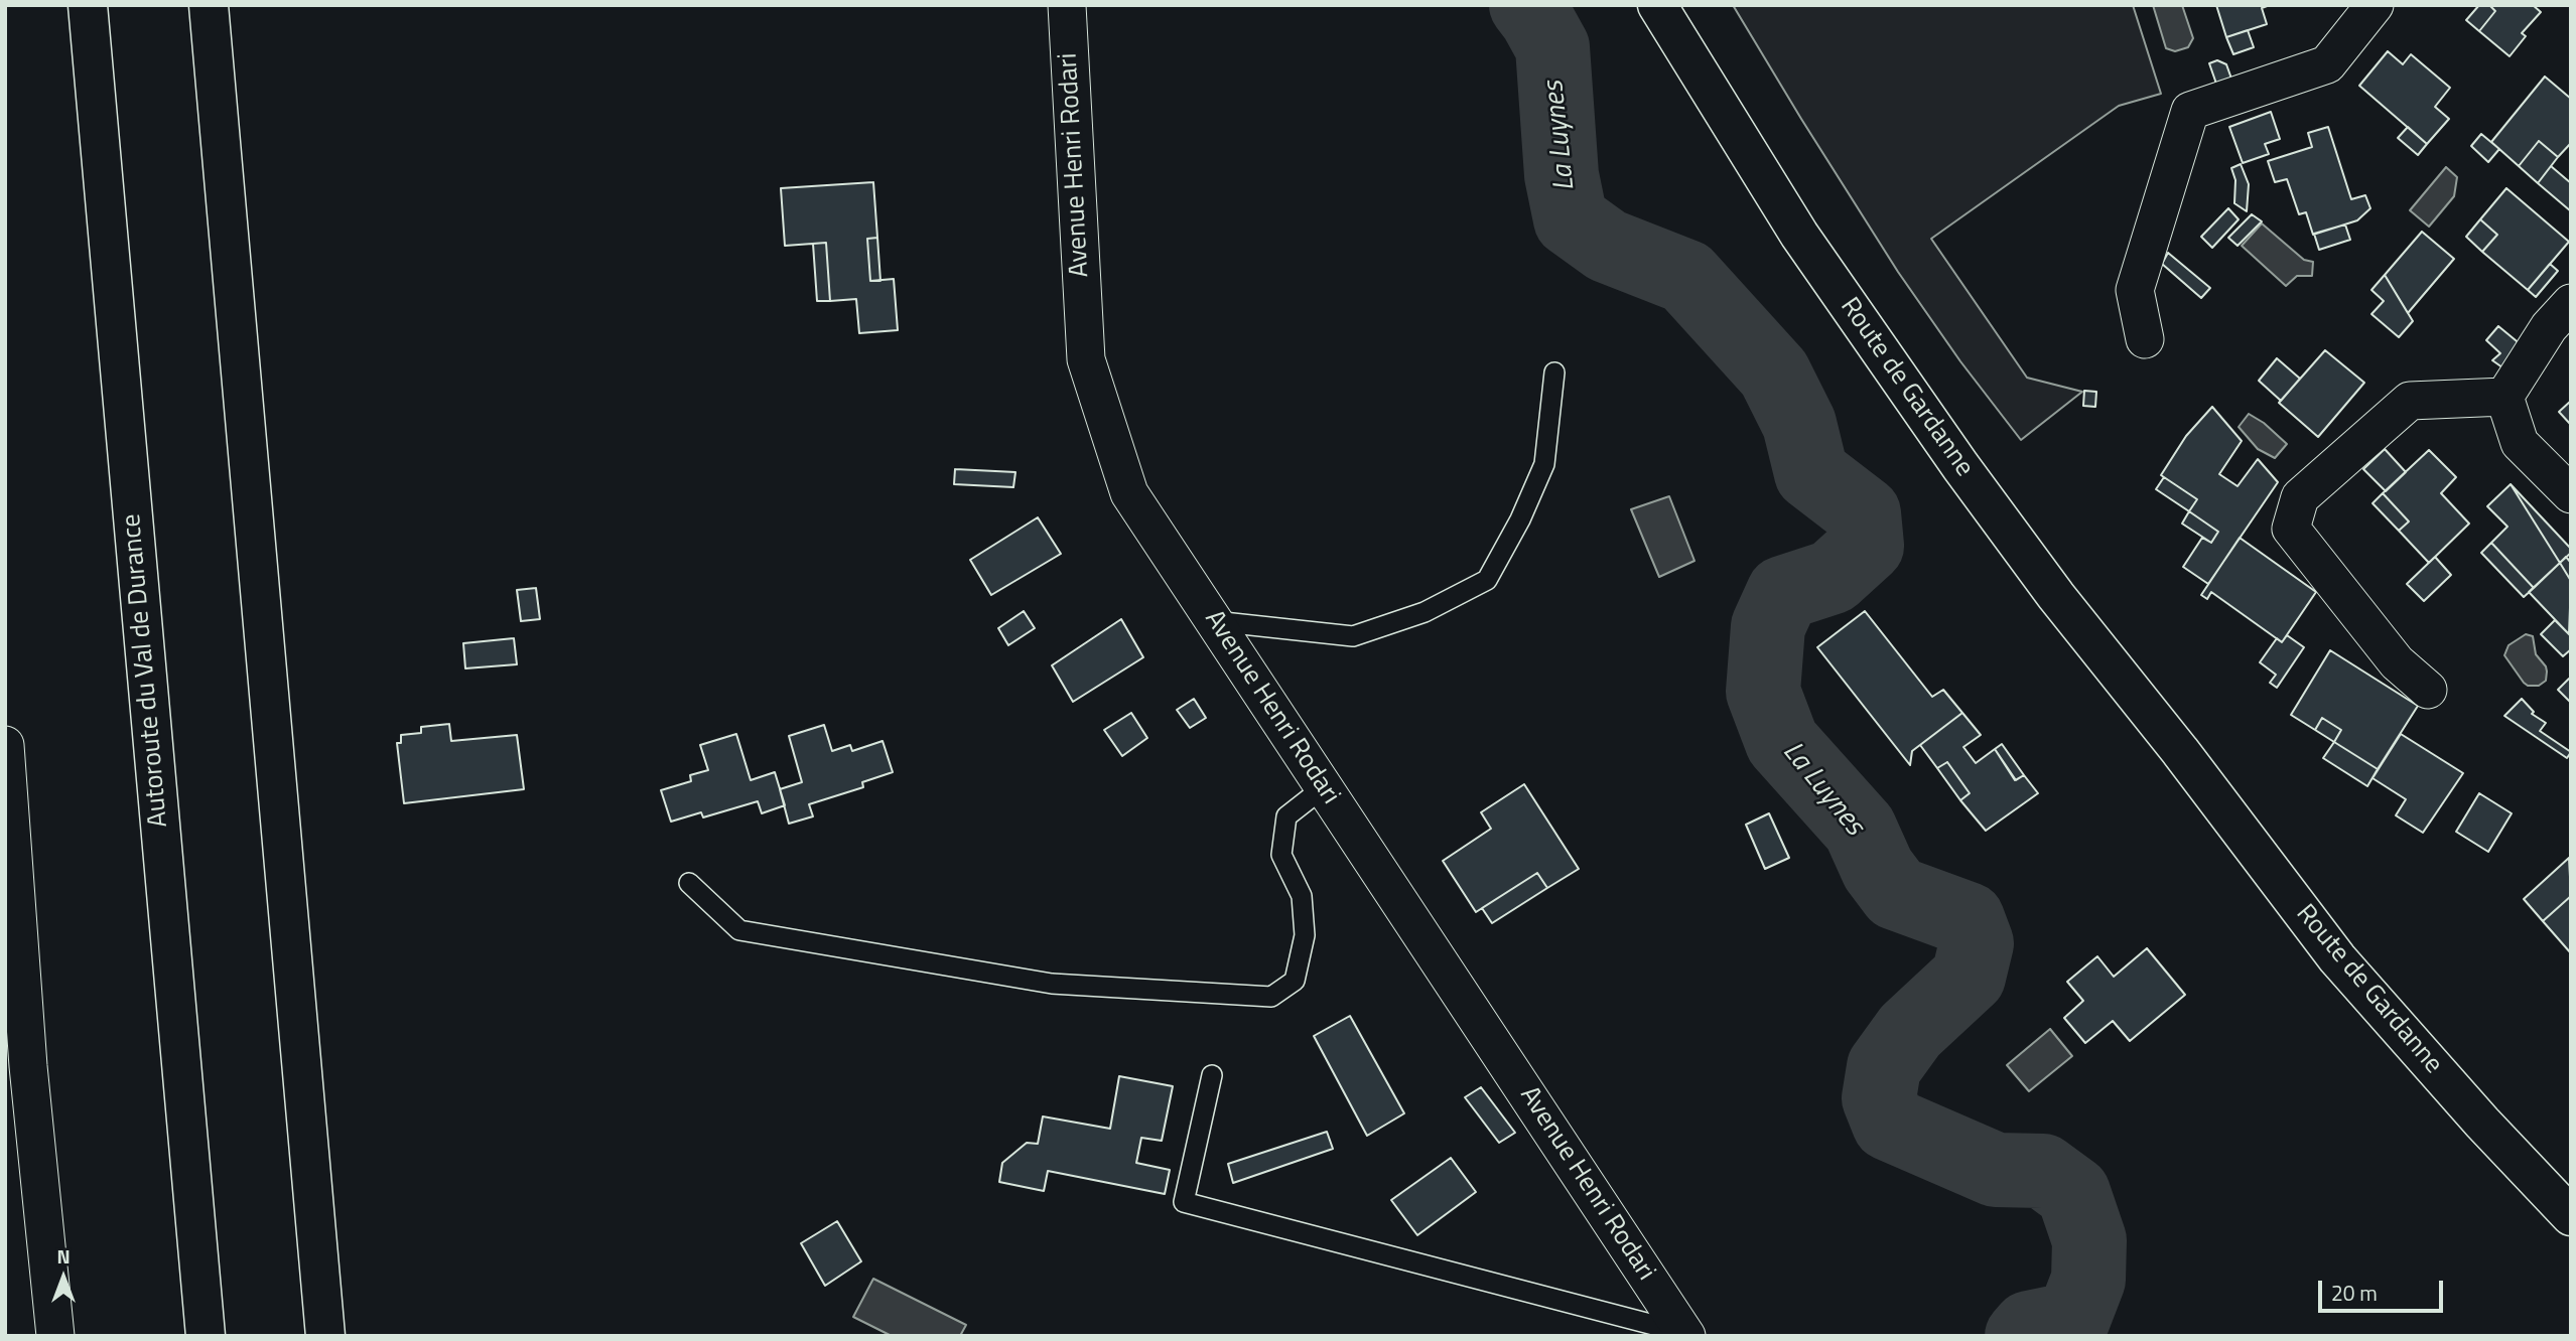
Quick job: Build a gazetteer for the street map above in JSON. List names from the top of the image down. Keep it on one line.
{"streets":{"main road":["Route de Gardanne","Autoroute du Val de Durance"],"street":["Avenue Henri Rodari"]},"water":["La Luynes"],"scale_bar":"20 m","north":"top"}
